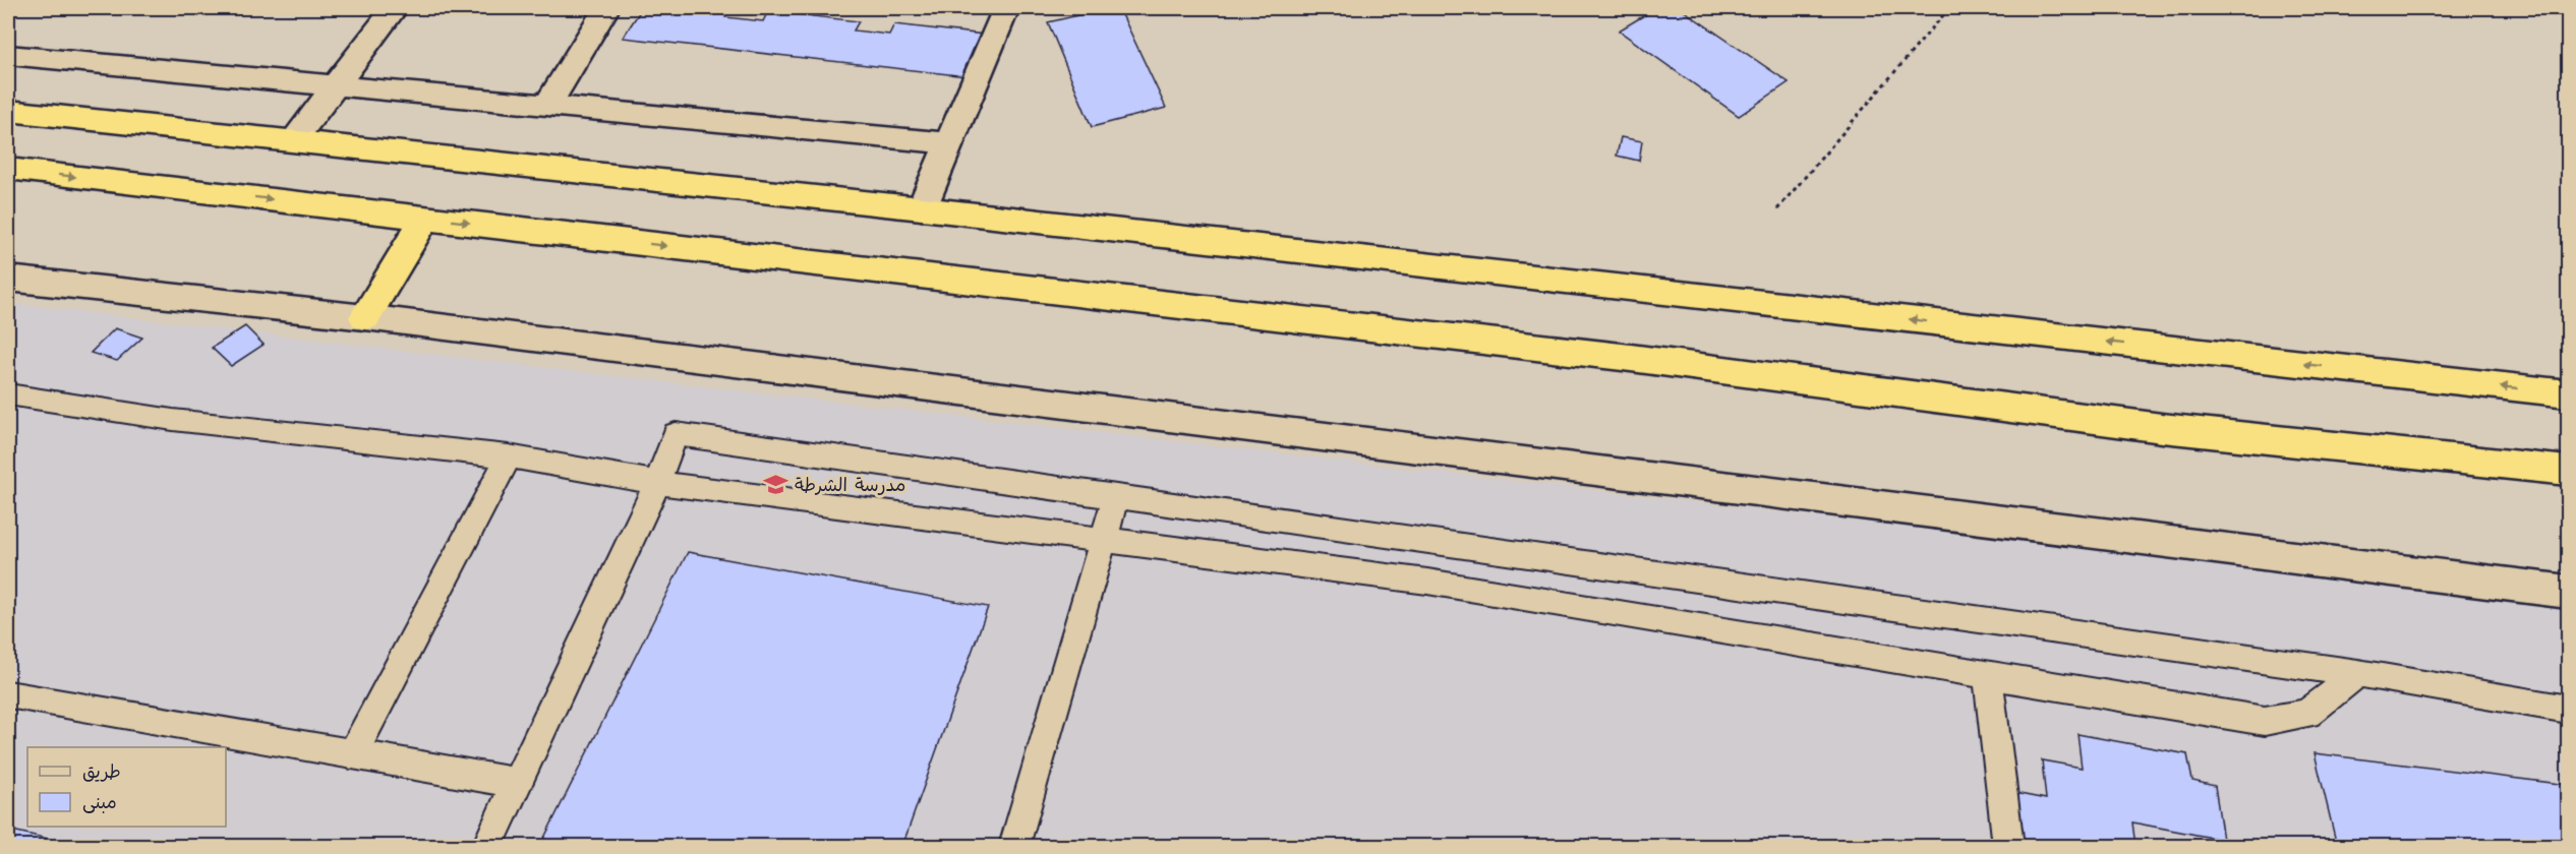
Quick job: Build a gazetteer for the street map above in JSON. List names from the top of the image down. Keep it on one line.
{"places":{"school or university":["مدرسة الشرطة"]},"legend":["طريق","مبنى"]}
